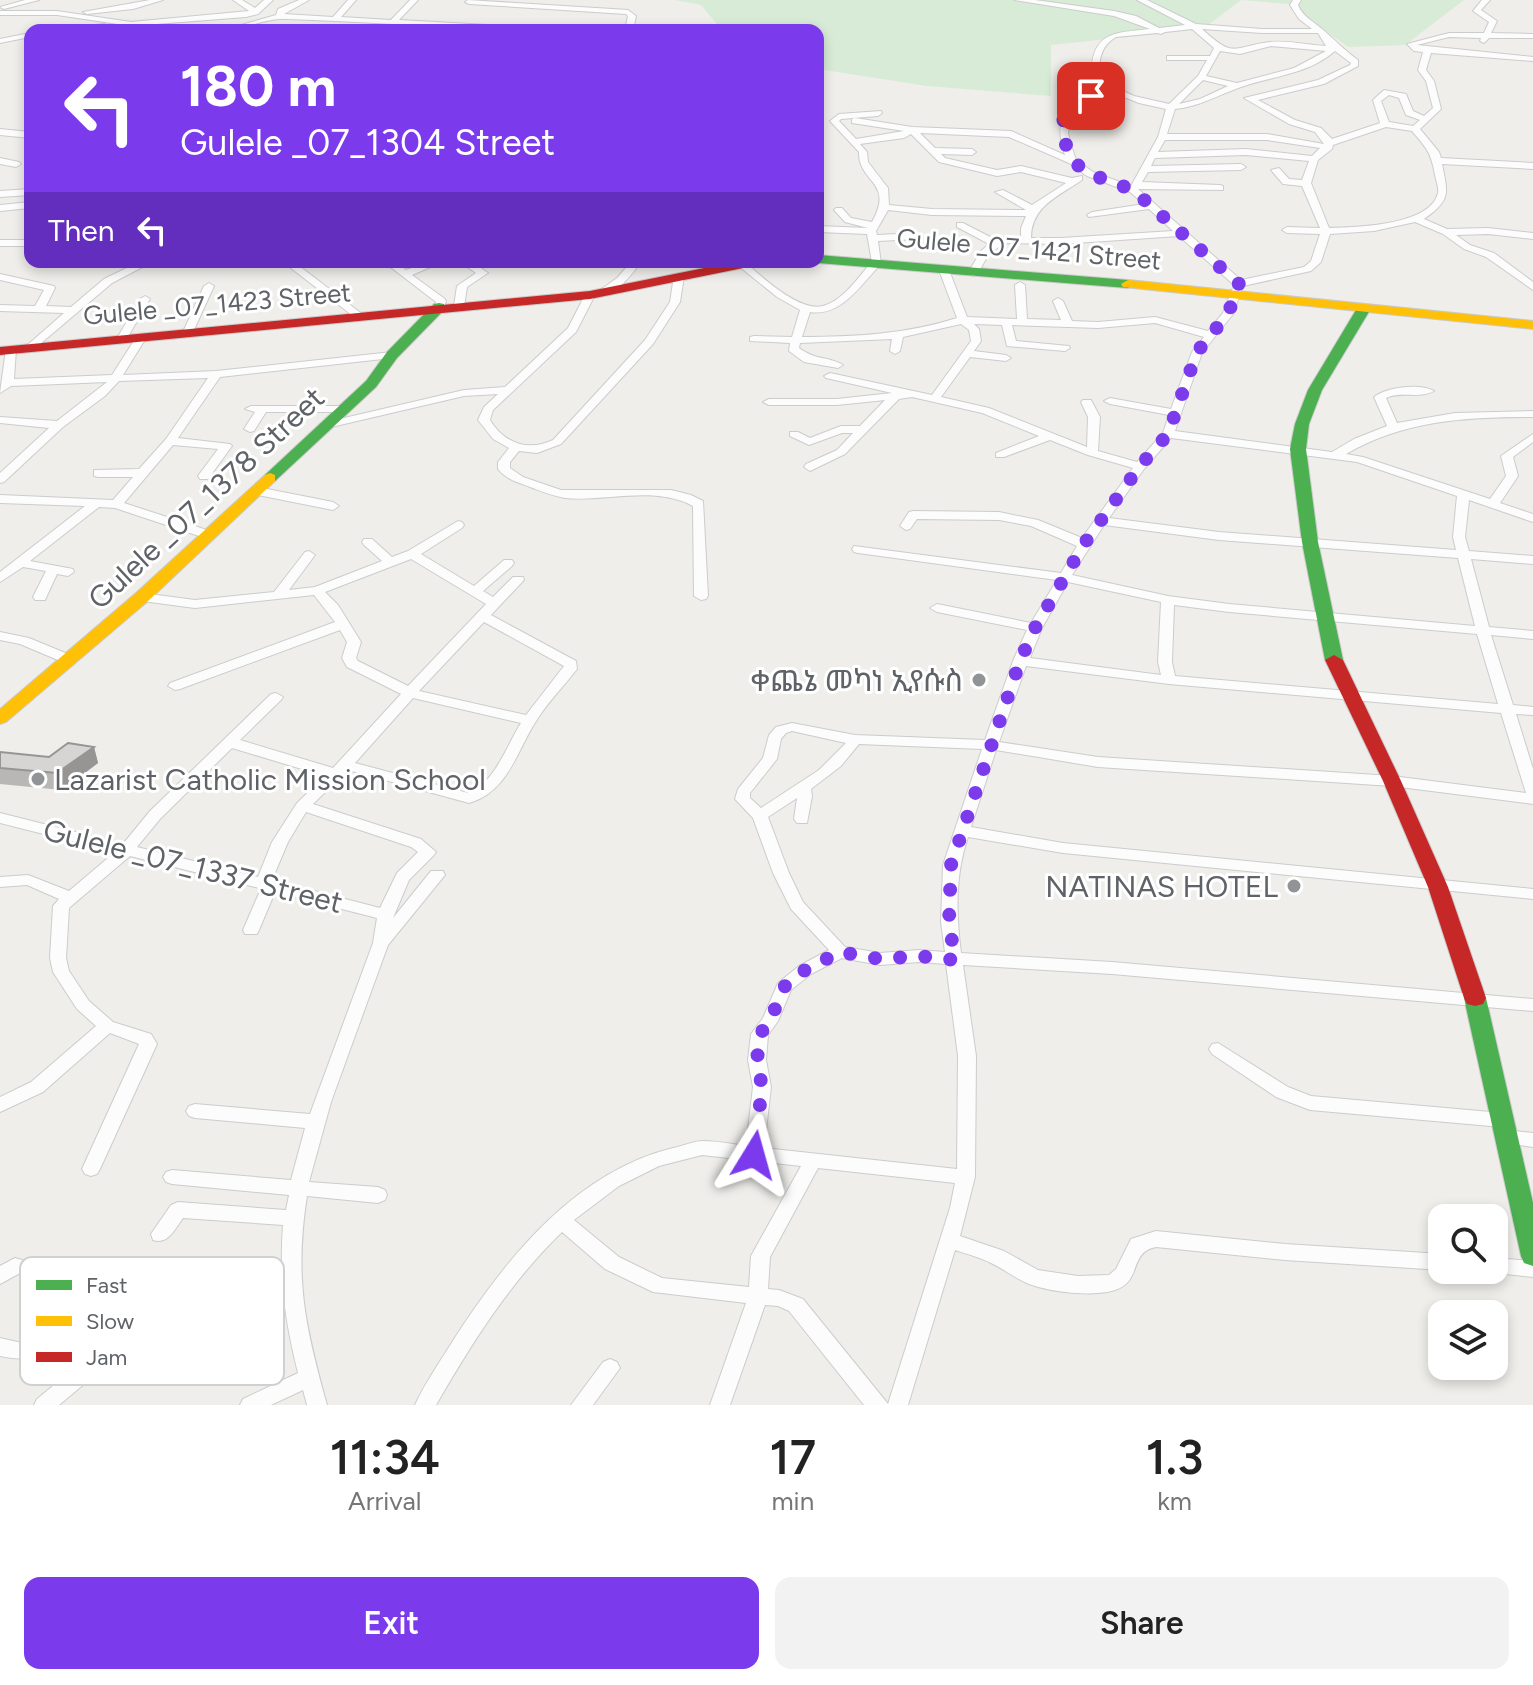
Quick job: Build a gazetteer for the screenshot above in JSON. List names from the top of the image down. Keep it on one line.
{"streets":{"main road":["Gulele _07_1421 Street","Gulele _07_1423 Street","Gulele _07_1378 Street"],"street":["Gulele _07_1337 Street"]},"crossings":[["Gulele _07_1423 Street","Gulele _07_1378 Street"]],"places":["ቀጨኔ መካነ ኢየሱስ","Lazarist Catholic Mission School","NATINAS HOTEL"],"legend":["Fast","Slow","Jam"],"page":{"turn":["180 m","Gulele _07_1304 Street"],"then":"Then","eta":["11:34","Arrival","17","min","1.3","km"],"buttons":["Exit","Share"]}}
